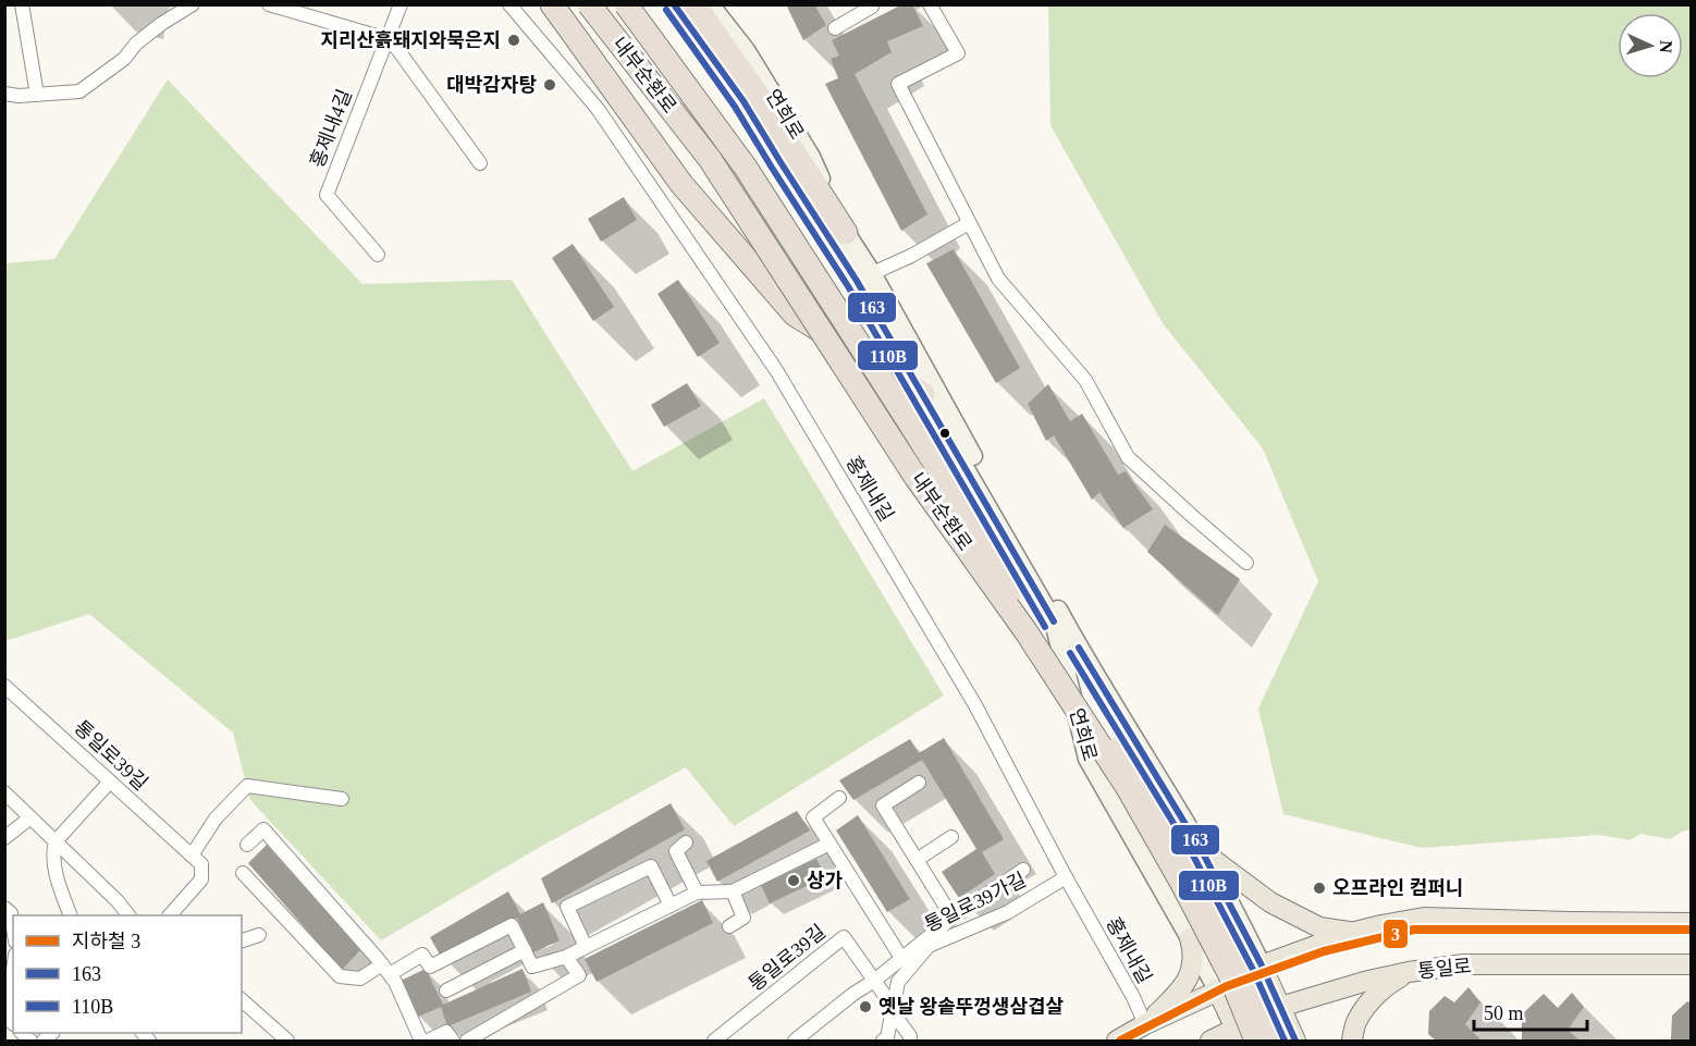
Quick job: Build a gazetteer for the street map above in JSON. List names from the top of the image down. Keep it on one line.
{"streets":{"highway":["내부순환로"],"main road":["연희로","통일로"],"street":["홍제내4길","홍제내길","통일로39길","통일로39가길"]},"crossings":[["연희로","통일로"],["홍제내길","통일로39가길"]],"places":["지리산흙돼지와묵은지","대박감자탕","상가","오프라인 컴퍼니","옛날 왕솥뚜껑생삼겹살"],"lines":["transit line 163","transit line 110B","metro line 3"],"legend":["지하철 3","163","110B"],"scale_bar":"50 m","north":"right"}
